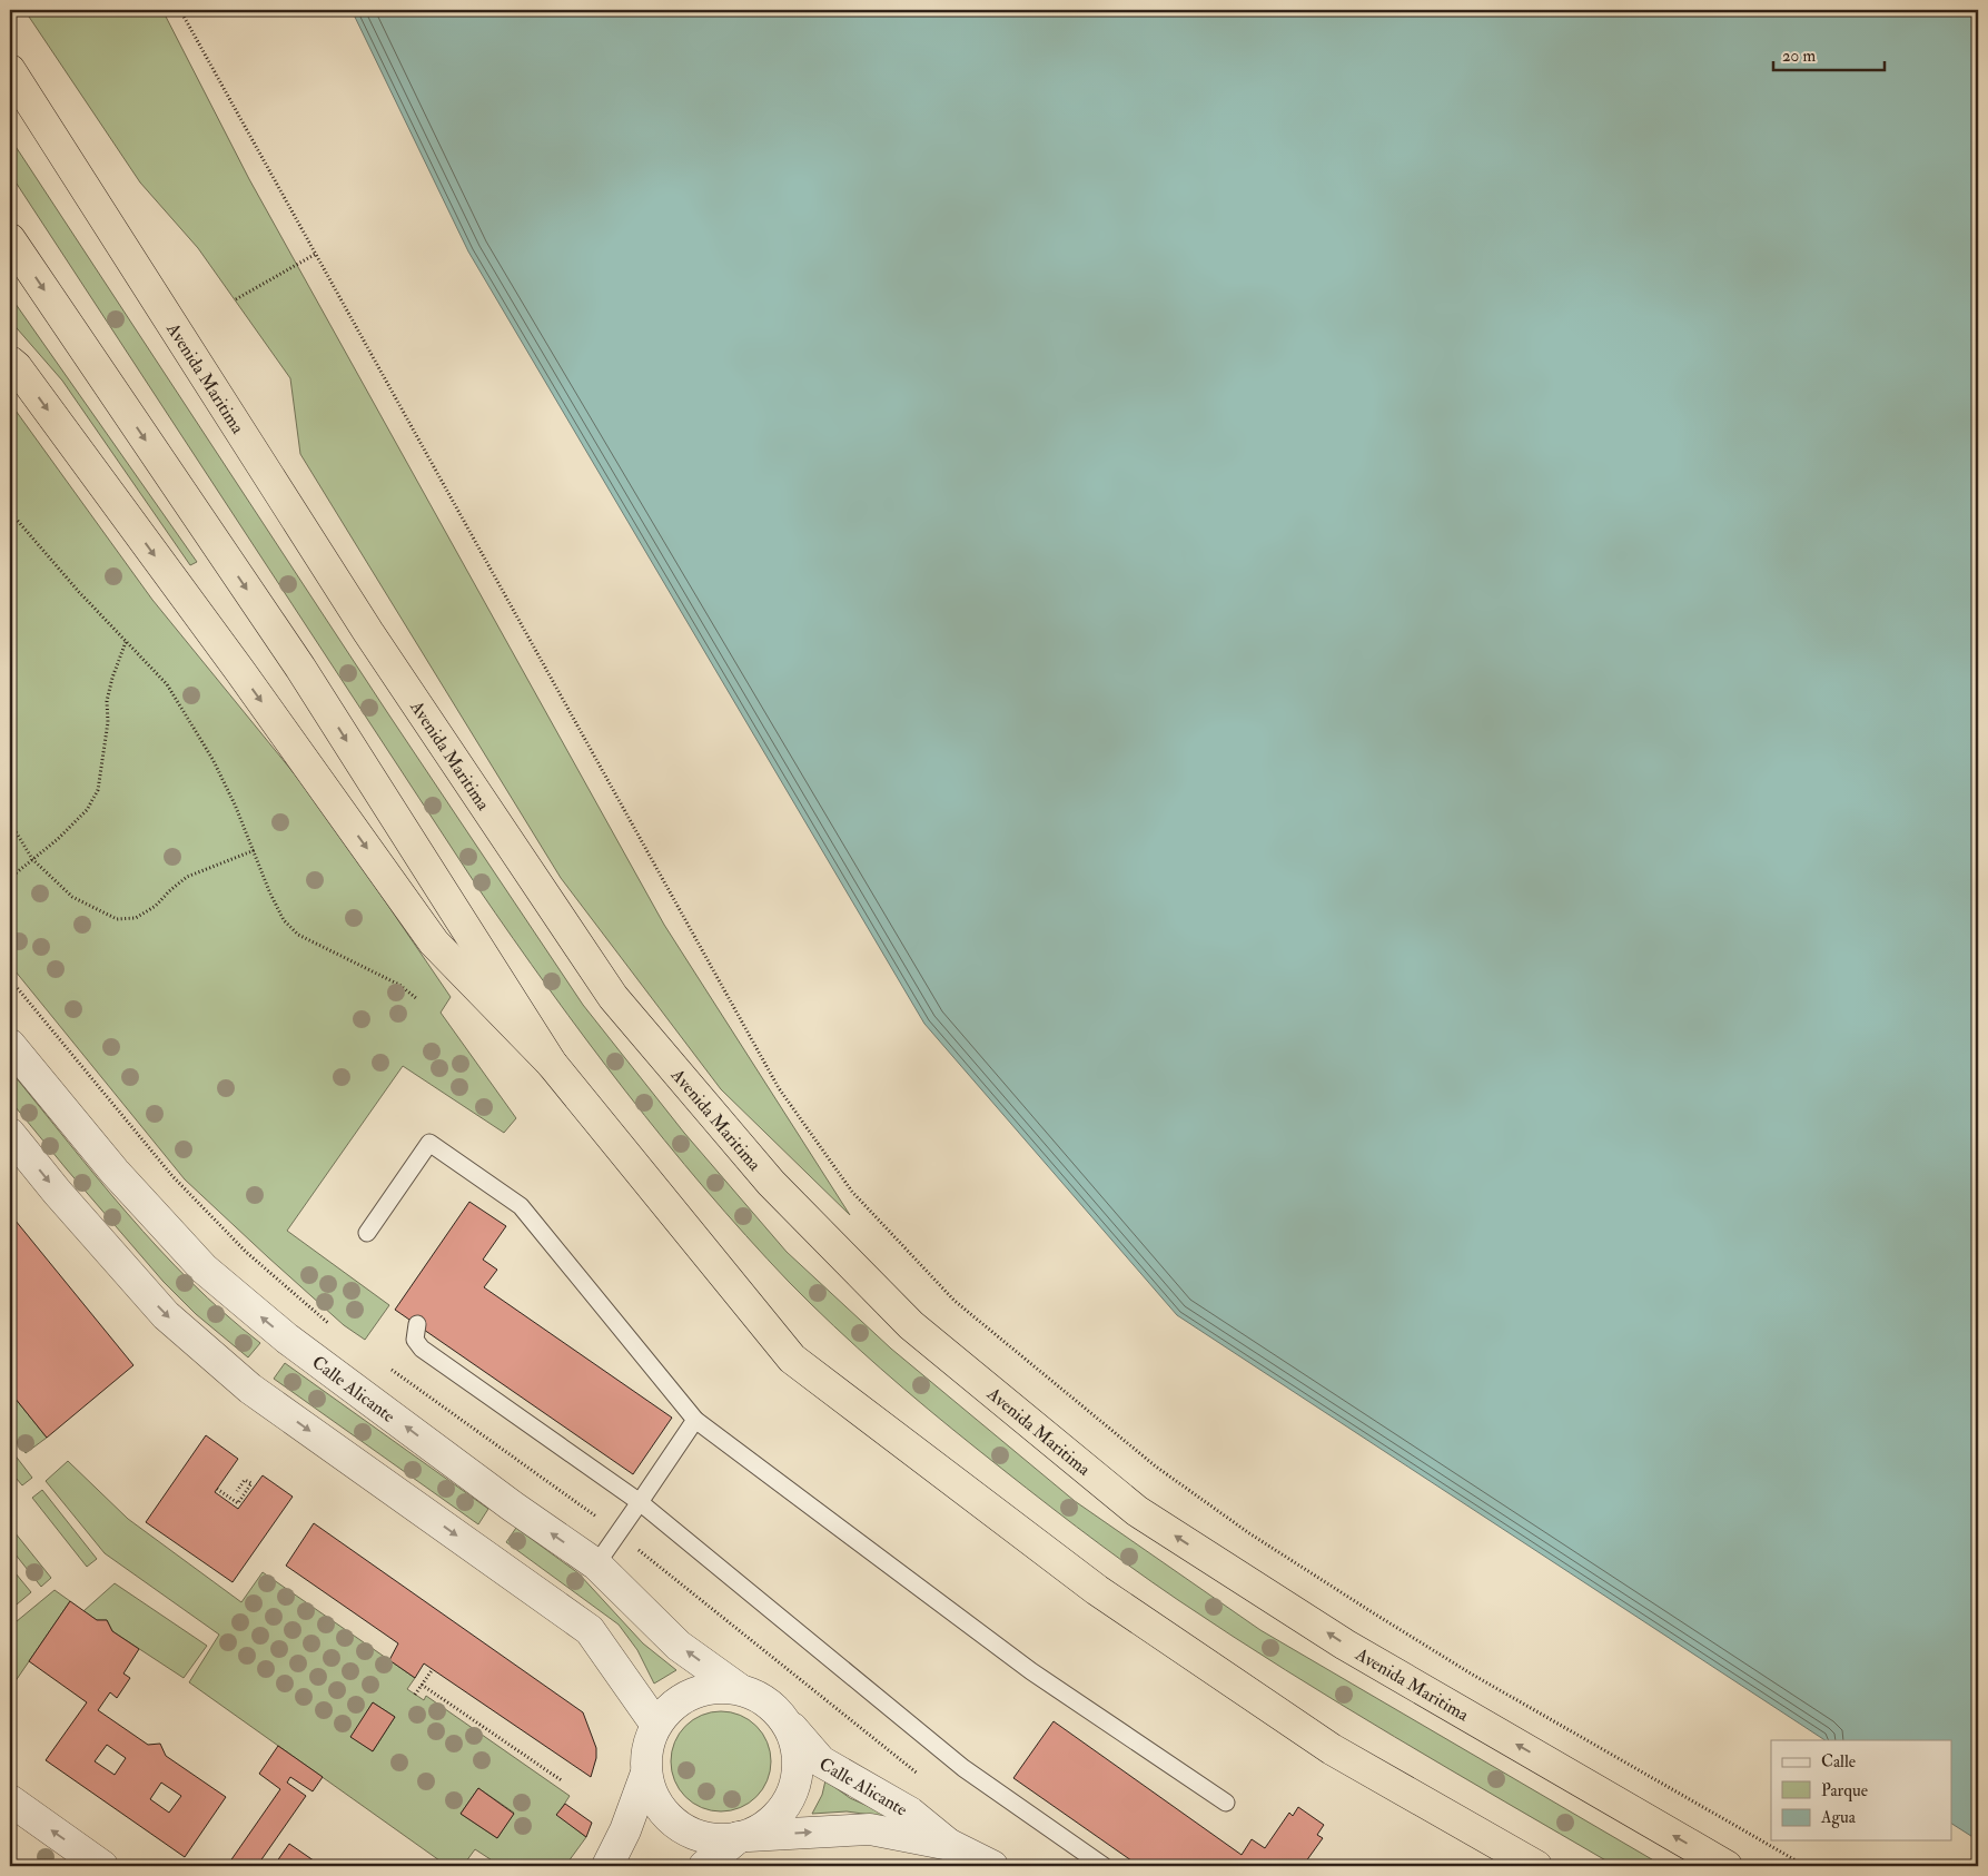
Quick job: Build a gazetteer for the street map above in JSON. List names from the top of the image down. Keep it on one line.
{"streets":{"highway":["Avenida Maritima"],"street":["Calle Alicante"]},"legend":["Calle","Parque","Agua"],"scale_bar":"20 m"}
